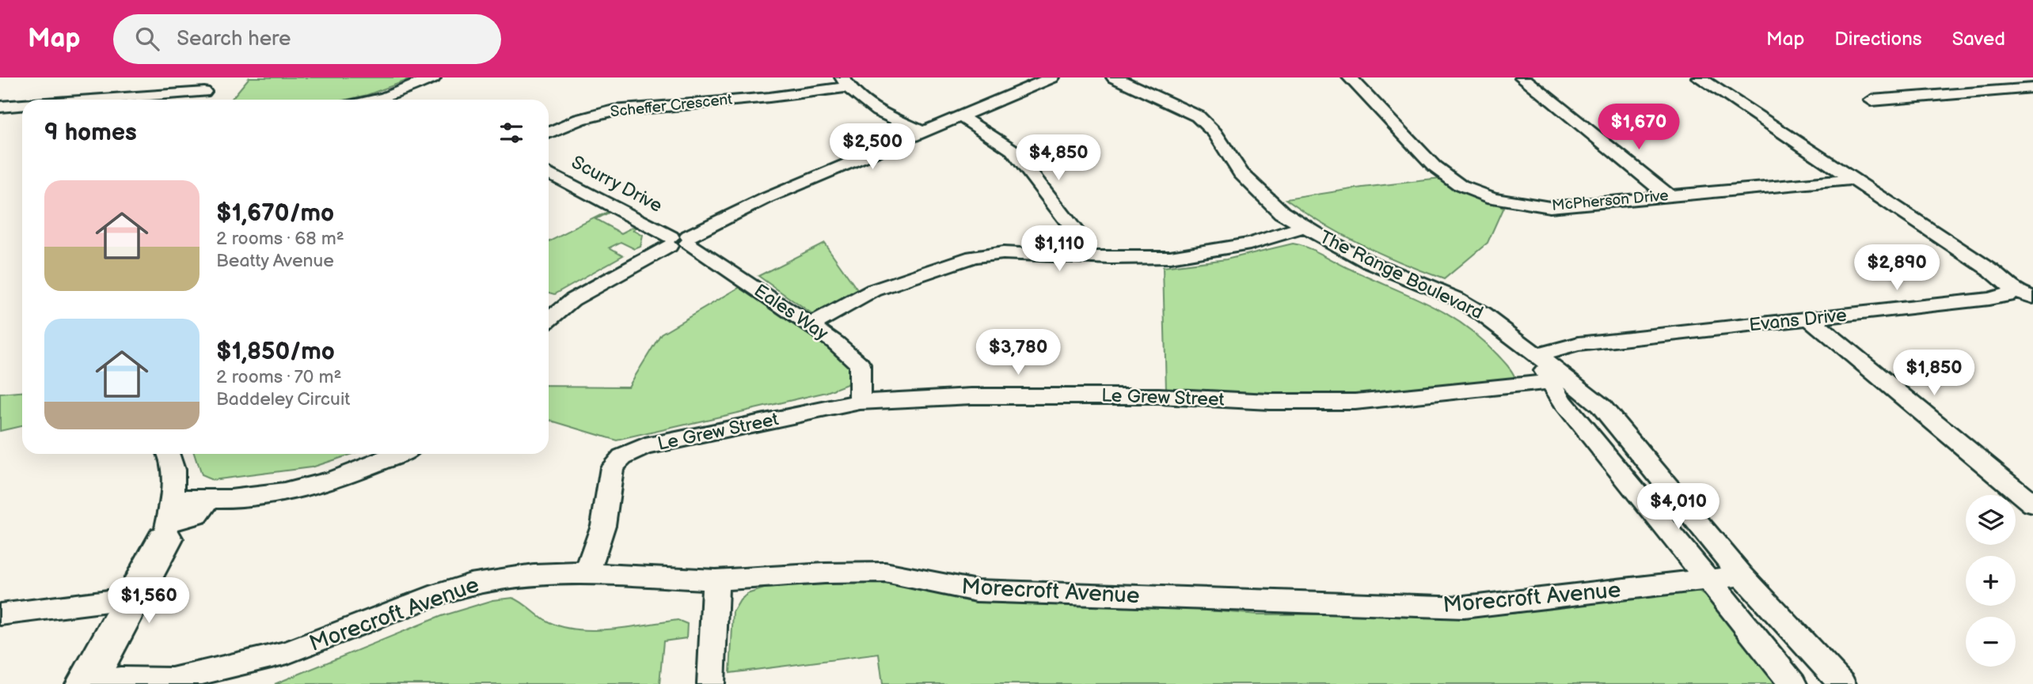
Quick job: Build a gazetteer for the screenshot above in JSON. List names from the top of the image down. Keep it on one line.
{"streets":{"street":["Scheffer Crescent","Scurry Drive","McPherson Drive","The Range Boulevard","Eales Way","Evans Drive","Le Grew Street","Morecroft Avenue"]},"crossings":[["Scurry Drive","Eales Way"],["The Range Boulevard","Evans Drive"],["The Range Boulevard","Le Grew Street"],["The Range Boulevard","Morecroft Avenue"],["Eales Way","Le Grew Street"],["Le Grew Street","Morecroft Avenue"]],"page":{"header":"Map","search":"Search here","nav":["Map","Directions","Saved"],"heading":"9 homes","price":["$1,670","$2,500","$4,850","$1,110","$2,890","$3,780","$1,850","$4,010","$1,560"],"list":[{"name":"$1,670/mo","note":"2 rooms · 68 m² · Beatty Avenue"},{"name":"$1,850/mo","note":"2 rooms · 70 m² · Baddeley Circuit"}],"map_buttons":["+","−"]}}
